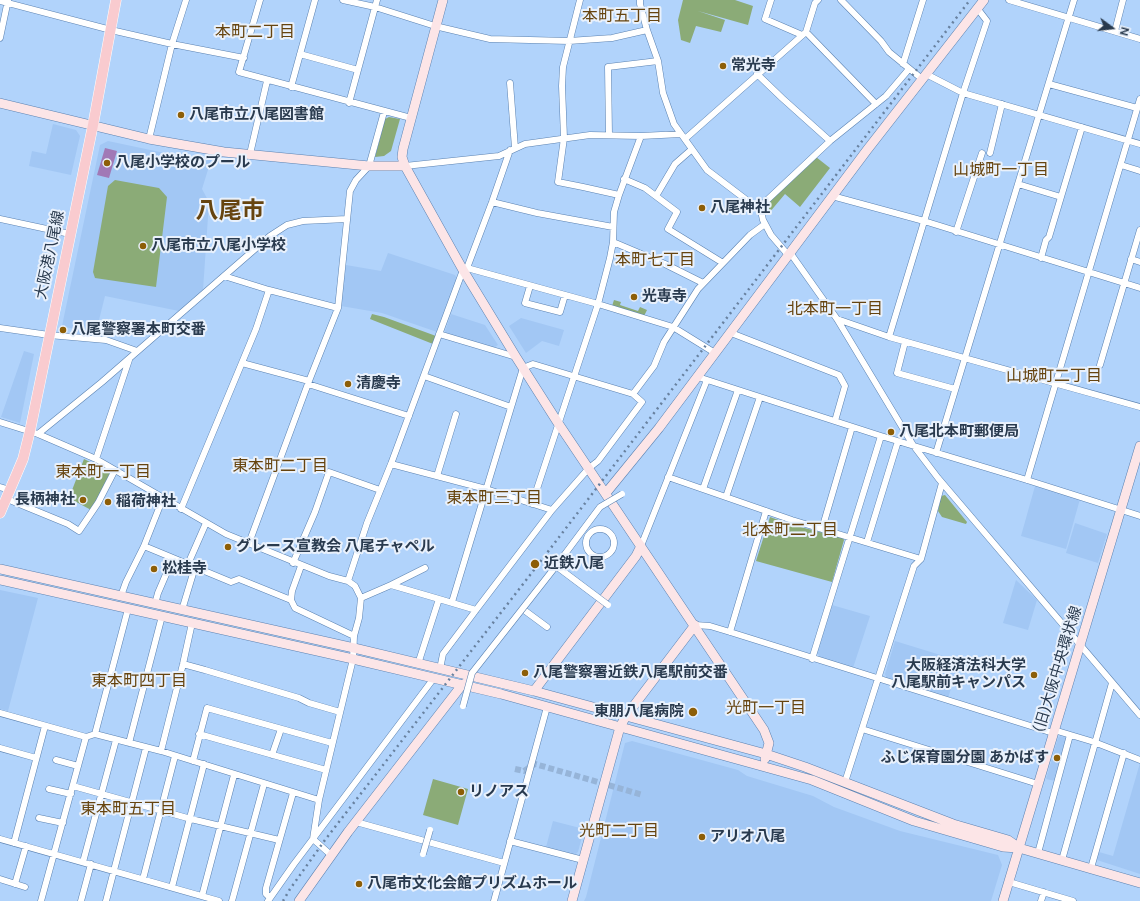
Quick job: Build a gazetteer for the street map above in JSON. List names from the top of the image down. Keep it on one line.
{"streets":{"main road":["大阪港八尾線"],"street":["(旧)大阪中央環状線"]},"districts":["本町五丁目","本町二丁目","山城町一丁目","八尾市","本町七丁目","北本町一丁目","山城町二丁目","東本町二丁目","東本町一丁目","東本町三丁目","北本町二丁目","東本町四丁目","光町一丁目","東本町五丁目","光町二丁目"],"places":["常光寺","八尾市立八尾図書館","八尾小学校のプール","八尾神社","八尾市立八尾小学校","光専寺","八尾警察署本町交番","清慶寺","八尾北本町郵便局","長柄神社","稲荷神社","グレース宣教会 八尾チャペル","近鉄八尾","松桂寺","八尾警察署近鉄八尾駅前交番","大阪経済法科大学 八尾駅前キャンパス","東朋八尾病院","ふじ保育園分園 あかばす","リノアス","アリオ八尾","八尾市文化会館プリズムホール"],"north":"right"}
